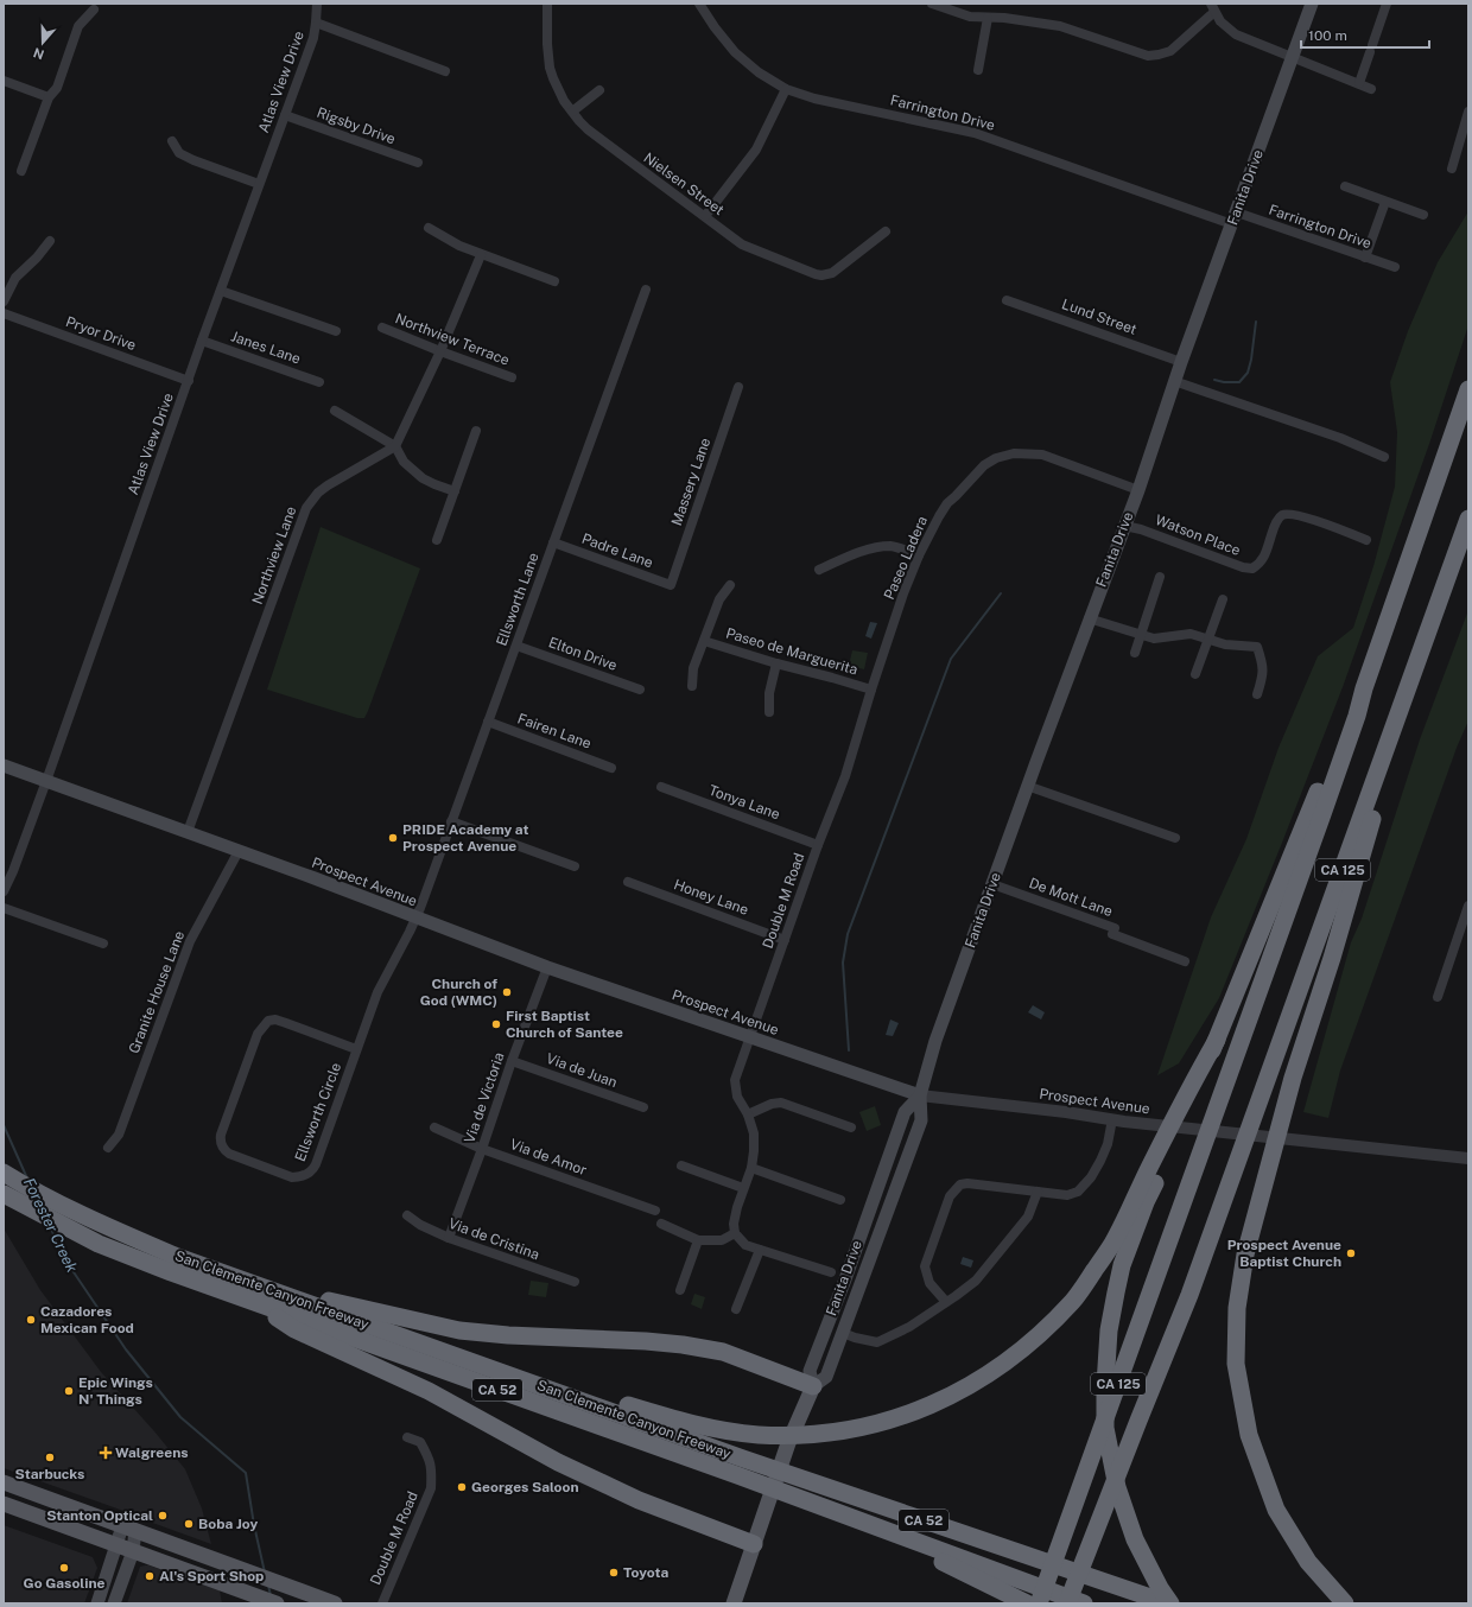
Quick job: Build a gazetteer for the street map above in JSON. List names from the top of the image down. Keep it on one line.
{"streets":{"highway":["CA 125","San Clemente Canyon Freeway","CA 52"],"main road":["Fanita Drive","Prospect Avenue"],"street":["Atlas View Drive","Farrington Drive","Rigsby Drive","Nielsen Street","Lund Street","Pryor Drive","Northview Terrace","Janes Lane","Massery Lane","Watson Place","Padre Lane","Northview Lane","Paseo Ladera","Ellsworth Lane","Paseo de Marguerita","Elton Drive","Fairen Lane","Tonya Lane","Honey Lane","De Mott Lane","Double M Road","Granite House Lane","Via de Juan","Via de Victoria","Ellsworth Circle","Via de Amor","Via de Cristina"]},"crossings":[["Atlas View Drive","Rigsby Drive"],["Atlas View Drive","Pryor Drive"],["Atlas View Drive","Janes Lane"],["Atlas View Drive","Prospect Avenue"],["Farrington Drive","Fanita Drive"],["Fanita Drive","Lund Street"],["Fanita Drive","Watson Place"],["Fanita Drive","Paseo Ladera"],["Fanita Drive","Prospect Avenue"],["Fanita Drive","De Mott Lane"],["Massery Lane","Padre Lane"],["Padre Lane","Ellsworth Lane"],["Northview Lane","Prospect Avenue"],["Paseo Ladera","Paseo de Marguerita"],["Paseo Ladera","Double M Road"],["Ellsworth Lane","Elton Drive"],["Ellsworth Lane","Fairen Lane"],["Ellsworth Lane","Prospect Avenue"],["Ellsworth Lane","Ellsworth Circle"],["Tonya Lane","Double M Road"],["Prospect Avenue","Double M Road"],["Prospect Avenue","Granite House Lane"],["Prospect Avenue","Via de Victoria"],["Prospect Avenue","Ellsworth Circle"],["Honey Lane","Double M Road"],["Via de Juan","Via de Victoria"],["Via de Victoria","Via de Amor"],["Via de Victoria","Via de Cristina"]],"water":["Forester Creek"],"places":{"other":["PRIDE Academy at Prospect Avenue","Church of God (WMC)","First Baptist Church of Santee","Prospect Avenue Baptist Church","Cazadores Mexican Food","Epic Wings N' Things","Starbucks","Georges Saloon","Stanton Optical","Boba Joy","Go Gasoline","Toyota","Al's Sport Shop"],"health":["Walgreens"]},"scale_bar":"100 m","north":"bottom"}
